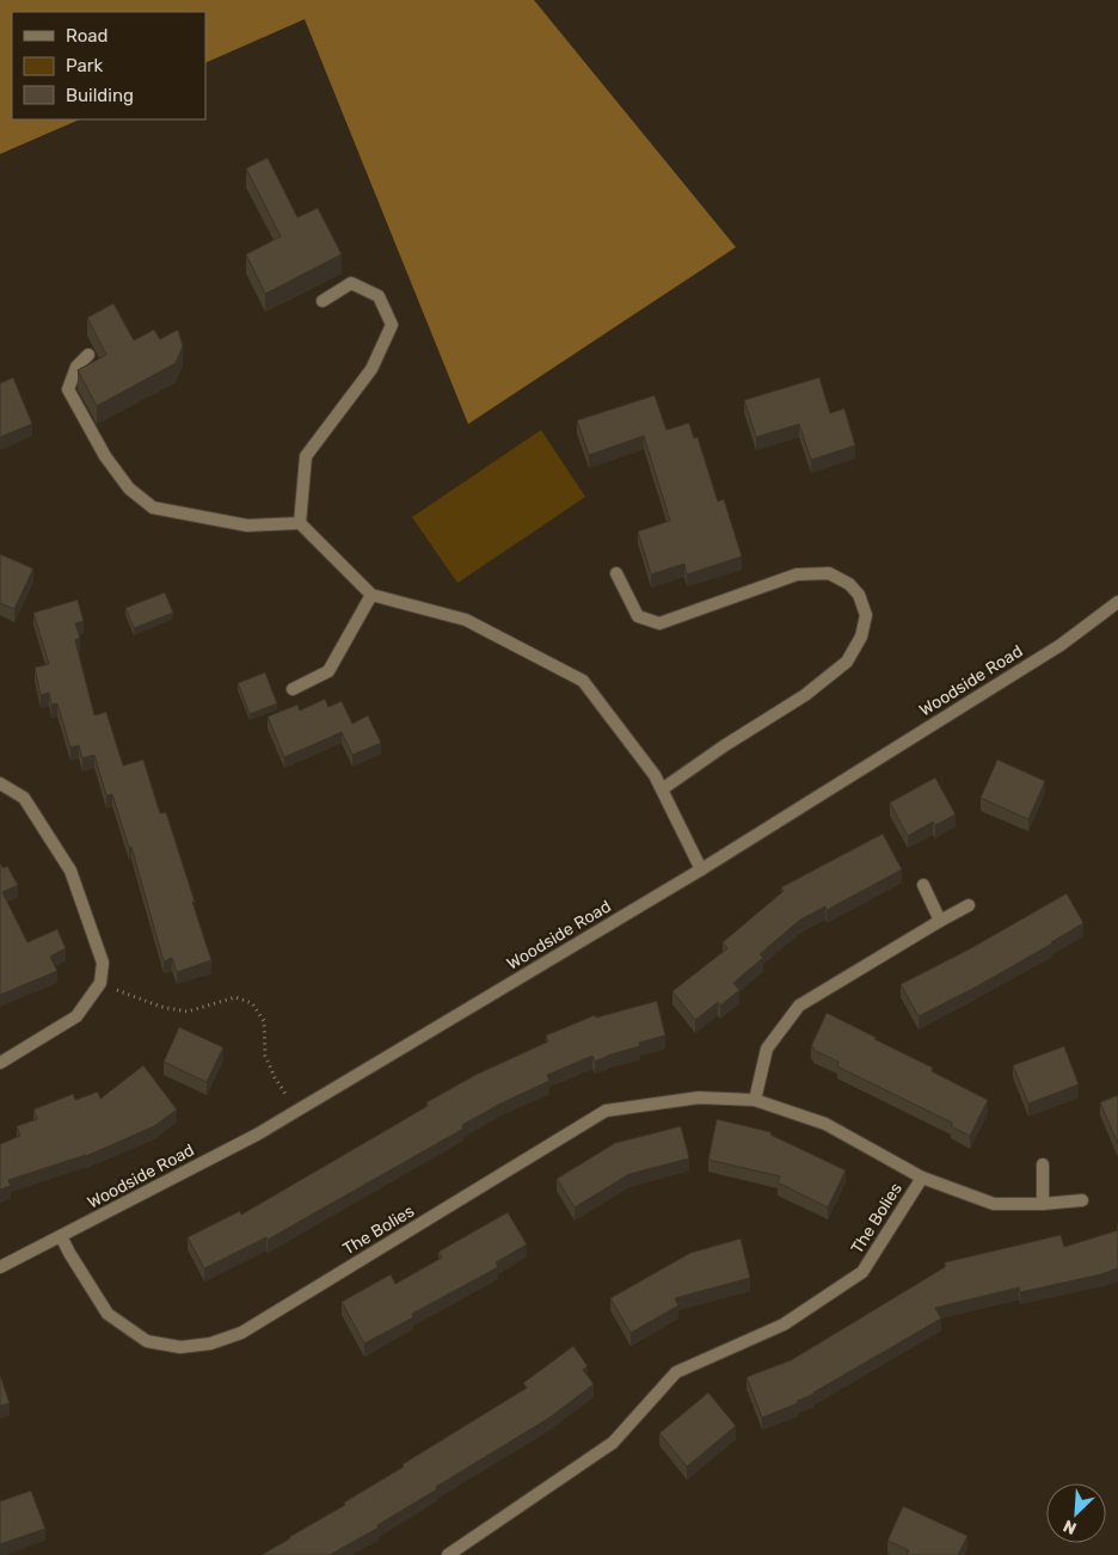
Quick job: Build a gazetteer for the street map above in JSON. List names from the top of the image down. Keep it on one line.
{"streets":{"street":["Woodside Road","The Bolies"]},"crossings":[["Woodside Road","The Bolies"]],"legend":["Road","Park","Building"],"north":"bottom left"}
